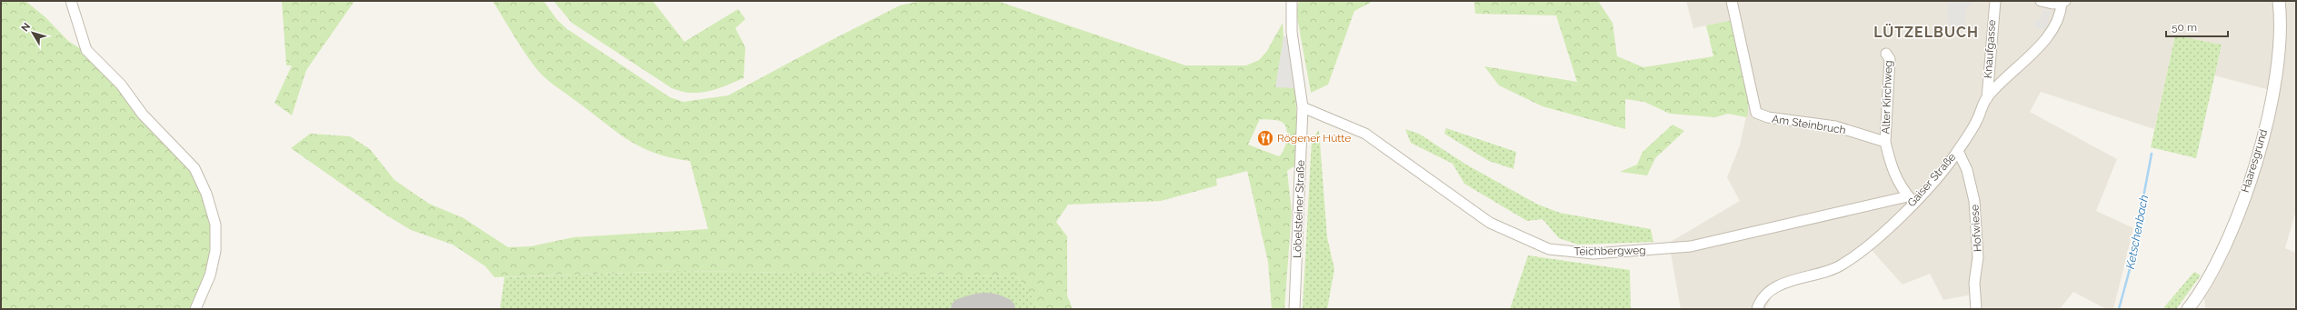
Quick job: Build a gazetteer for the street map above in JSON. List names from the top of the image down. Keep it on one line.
{"streets":{"street":["Knaufgasse","Alter Kirchweg","Am Steinbruch","Haaresgrund","Gaiser Straße","Löbelsteiner Straße","Hofwiese","Teichbergweg"]},"crossings":[["Knaufgasse","Gaiser Straße"],["Alter Kirchweg","Am Steinbruch"],["Gaiser Straße","Hofwiese"],["Gaiser Straße","Teichbergweg"],["Löbelsteiner Straße","Teichbergweg"]],"districts":["LÜTZELBUCH"],"water":["Ketschenbach"],"places":{"restaurant":["Rögener Hütte"]},"scale_bar":"50 m","north":"top left"}
